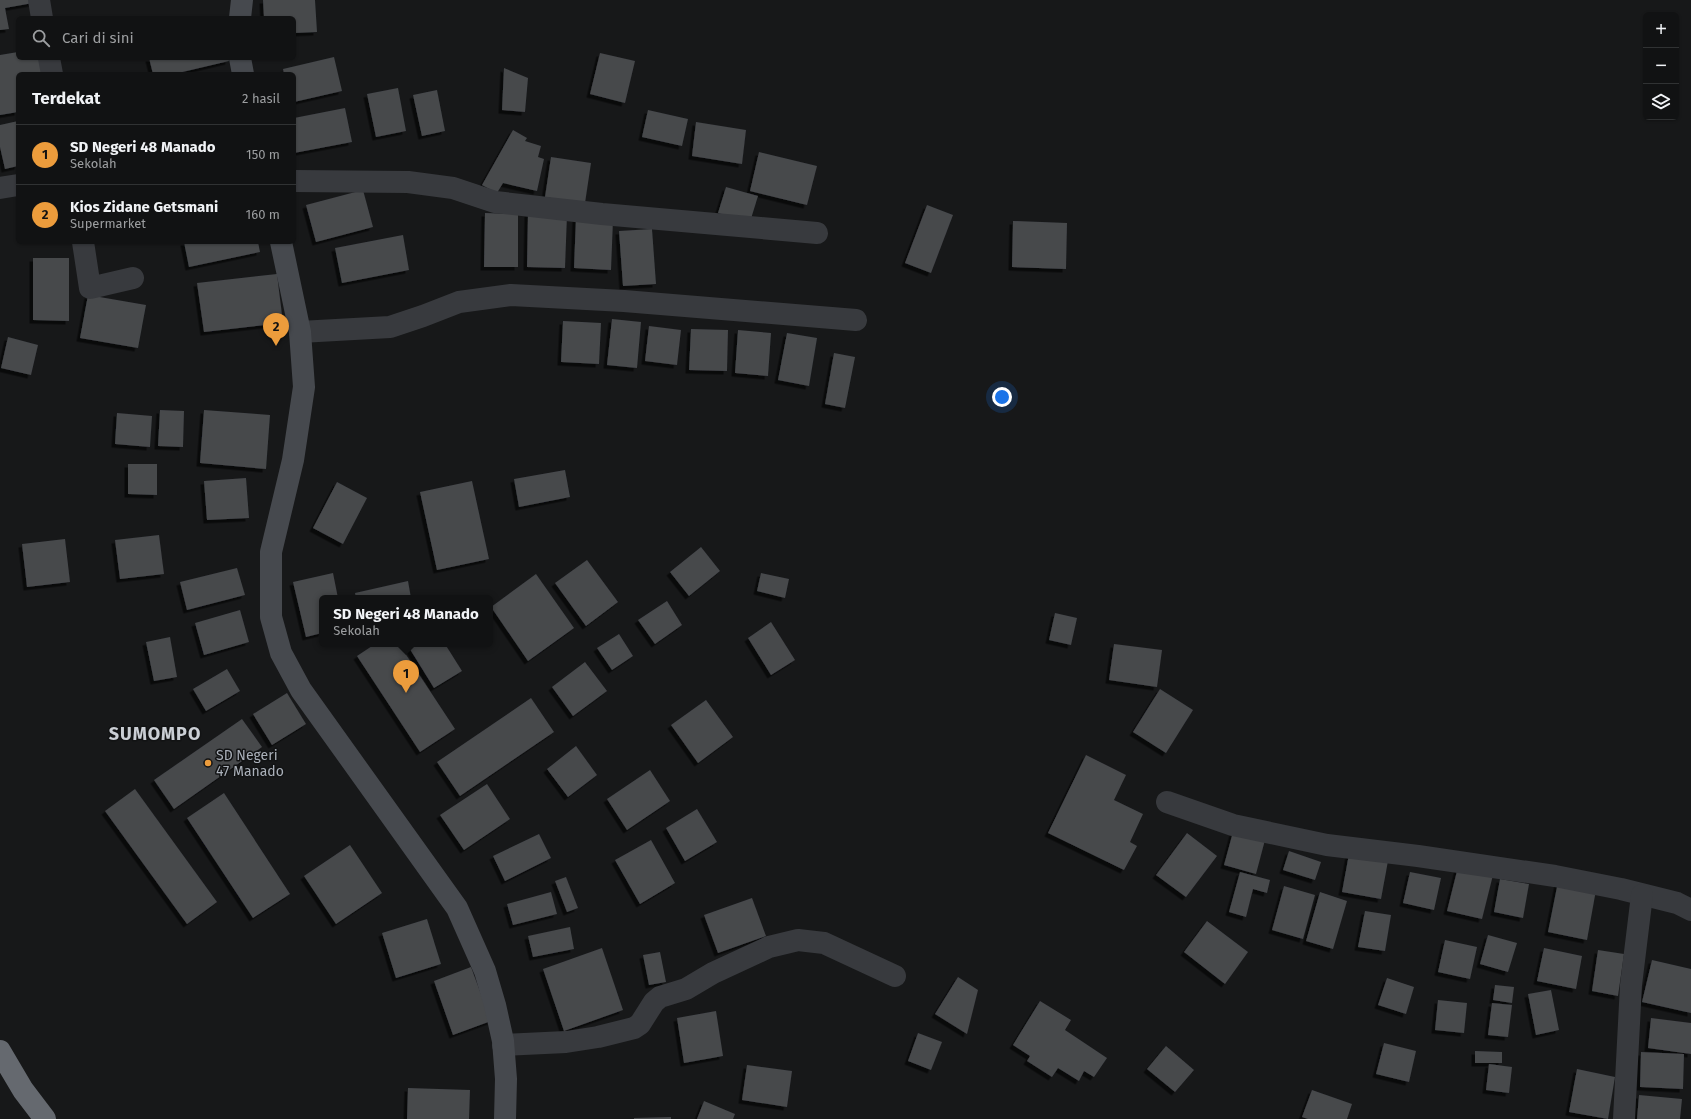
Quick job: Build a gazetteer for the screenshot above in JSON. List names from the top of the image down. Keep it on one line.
{"districts":["SUMOMPO"],"places":["SD Negeri 47 Manado"],"page":{"map_buttons":["+","−"],"search":"Cari di sini","heading":["Terdekat","2 hasil"],"list":[{"mark":"1","name":"SD Negeri 48 Manado","note":"Sekolah","value":"150 m"},{"mark":"2","name":"Kios Zidane Getsmani","note":"Supermarket","value":"160 m"}],"pins":["2","1"],"popup":["SD Negeri 48 Manado","Sekolah"]}}
